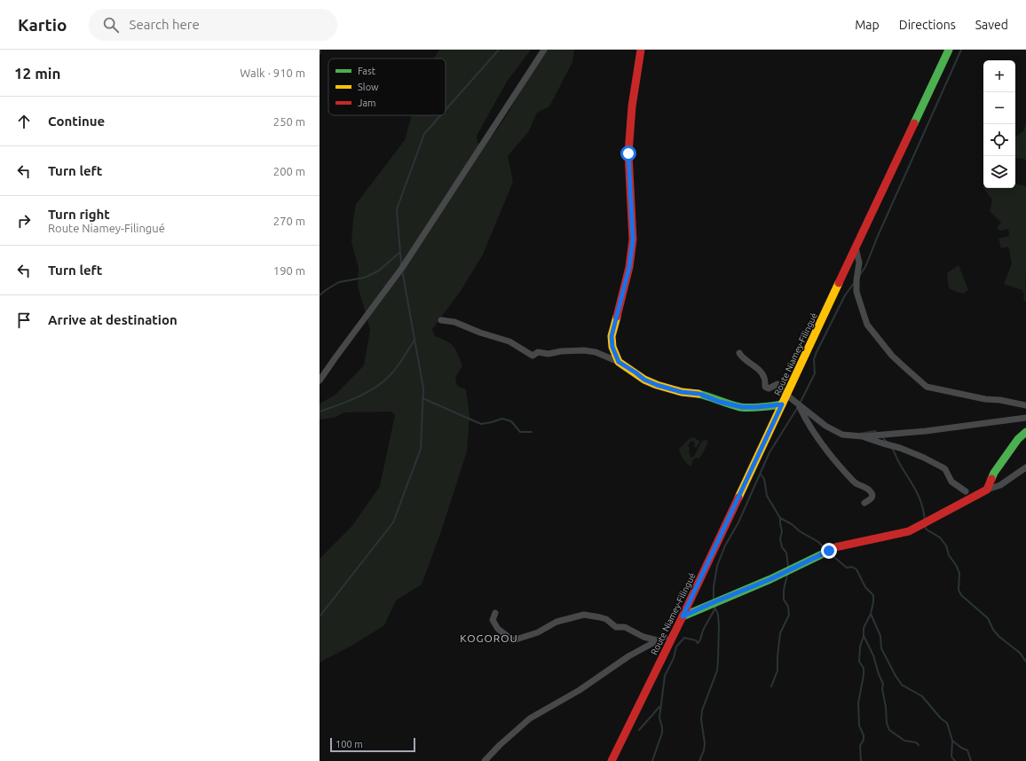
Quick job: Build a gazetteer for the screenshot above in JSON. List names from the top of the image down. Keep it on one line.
{"streets":{"street":["Route Niamey-Filingué"]},"districts":["KOGOROU"],"legend":["Fast","Slow","Jam"],"scale_bar":"100 m","page":{"header":"Kartio","search":"Search here","nav":["Map","Directions","Saved"],"heading":["12 min","Walk · 910 m"],"map_buttons":["+","−"],"list":[["Continue","250 m"],["Turn left","200 m"],["Turn right","Route Niamey-Filingué","270 m"],["Turn left","190 m"],"Arrive at destination"],"scale":"100 m"}}
